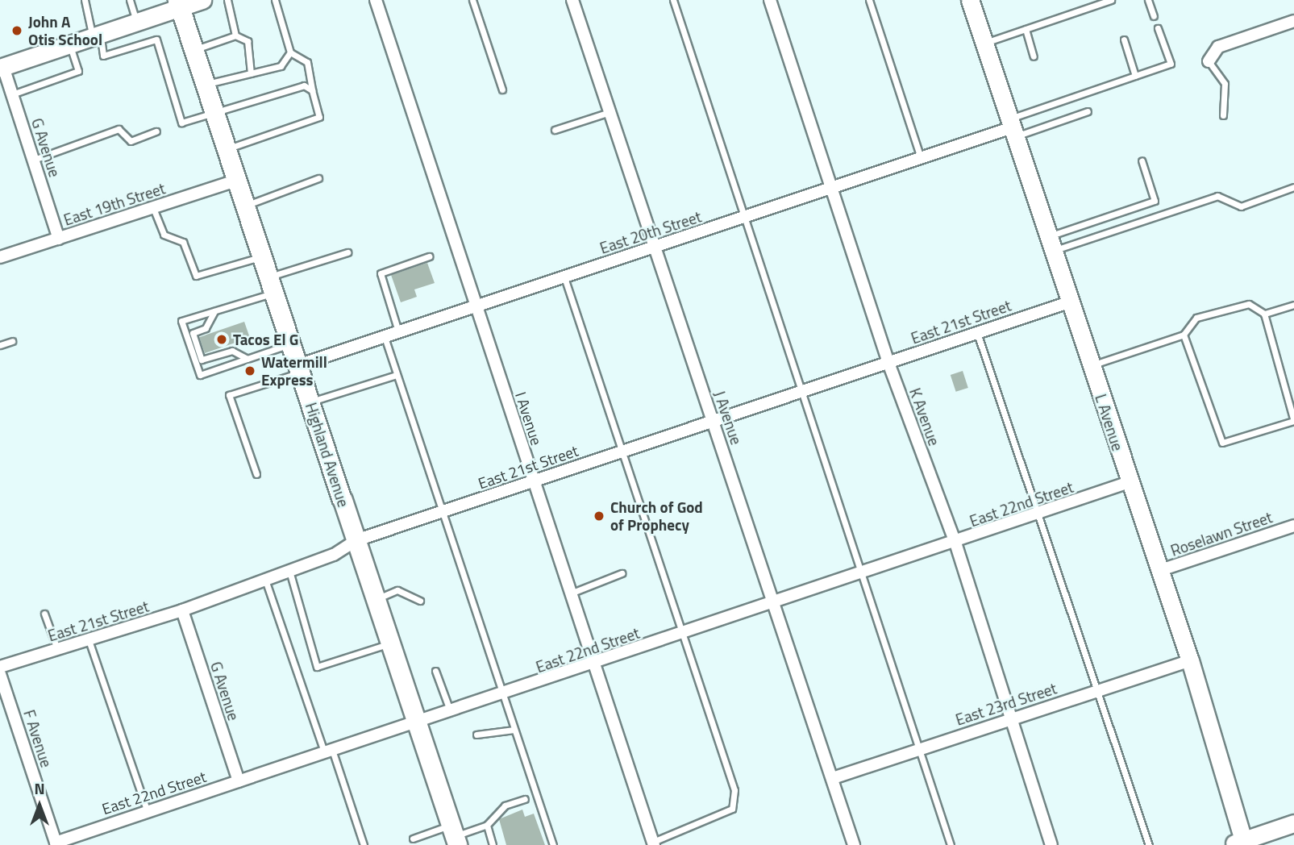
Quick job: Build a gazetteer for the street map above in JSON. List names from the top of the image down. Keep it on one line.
{"streets":{"main road":["Highland Avenue"],"street":["G Avenue","East 19th Street","East 20th Street","East 21st Street","K Avenue","J Avenue","I Avenue","L Avenue","East 22nd Street","Roselawn Street","East 23rd Street","F Avenue"]},"crossings":[["G Avenue","East 19th Street"],["G Avenue","East 21st Street"],["G Avenue","East 22nd Street"],["East 19th Street","Highland Avenue"],["East 20th Street","K Avenue"],["East 20th Street","J Avenue"],["East 20th Street","I Avenue"],["East 20th Street","L Avenue"],["East 20th Street","Highland Avenue"],["East 21st Street","K Avenue"],["East 21st Street","J Avenue"],["East 21st Street","I Avenue"],["East 21st Street","L Avenue"],["East 21st Street","Highland Avenue"],["K Avenue","East 22nd Street"],["K Avenue","East 23rd Street"],["J Avenue","East 22nd Street"],["J Avenue","East 23rd Street"],["I Avenue","East 22nd Street"],["L Avenue","East 22nd Street"],["L Avenue","Roselawn Street"],["L Avenue","East 23rd Street"],["Highland Avenue","East 22nd Street"],["East 22nd Street","F Avenue"]],"places":["John A Otis School","Tacos El G","Watermill Express","Church of God of Prophecy"],"north":"top"}
